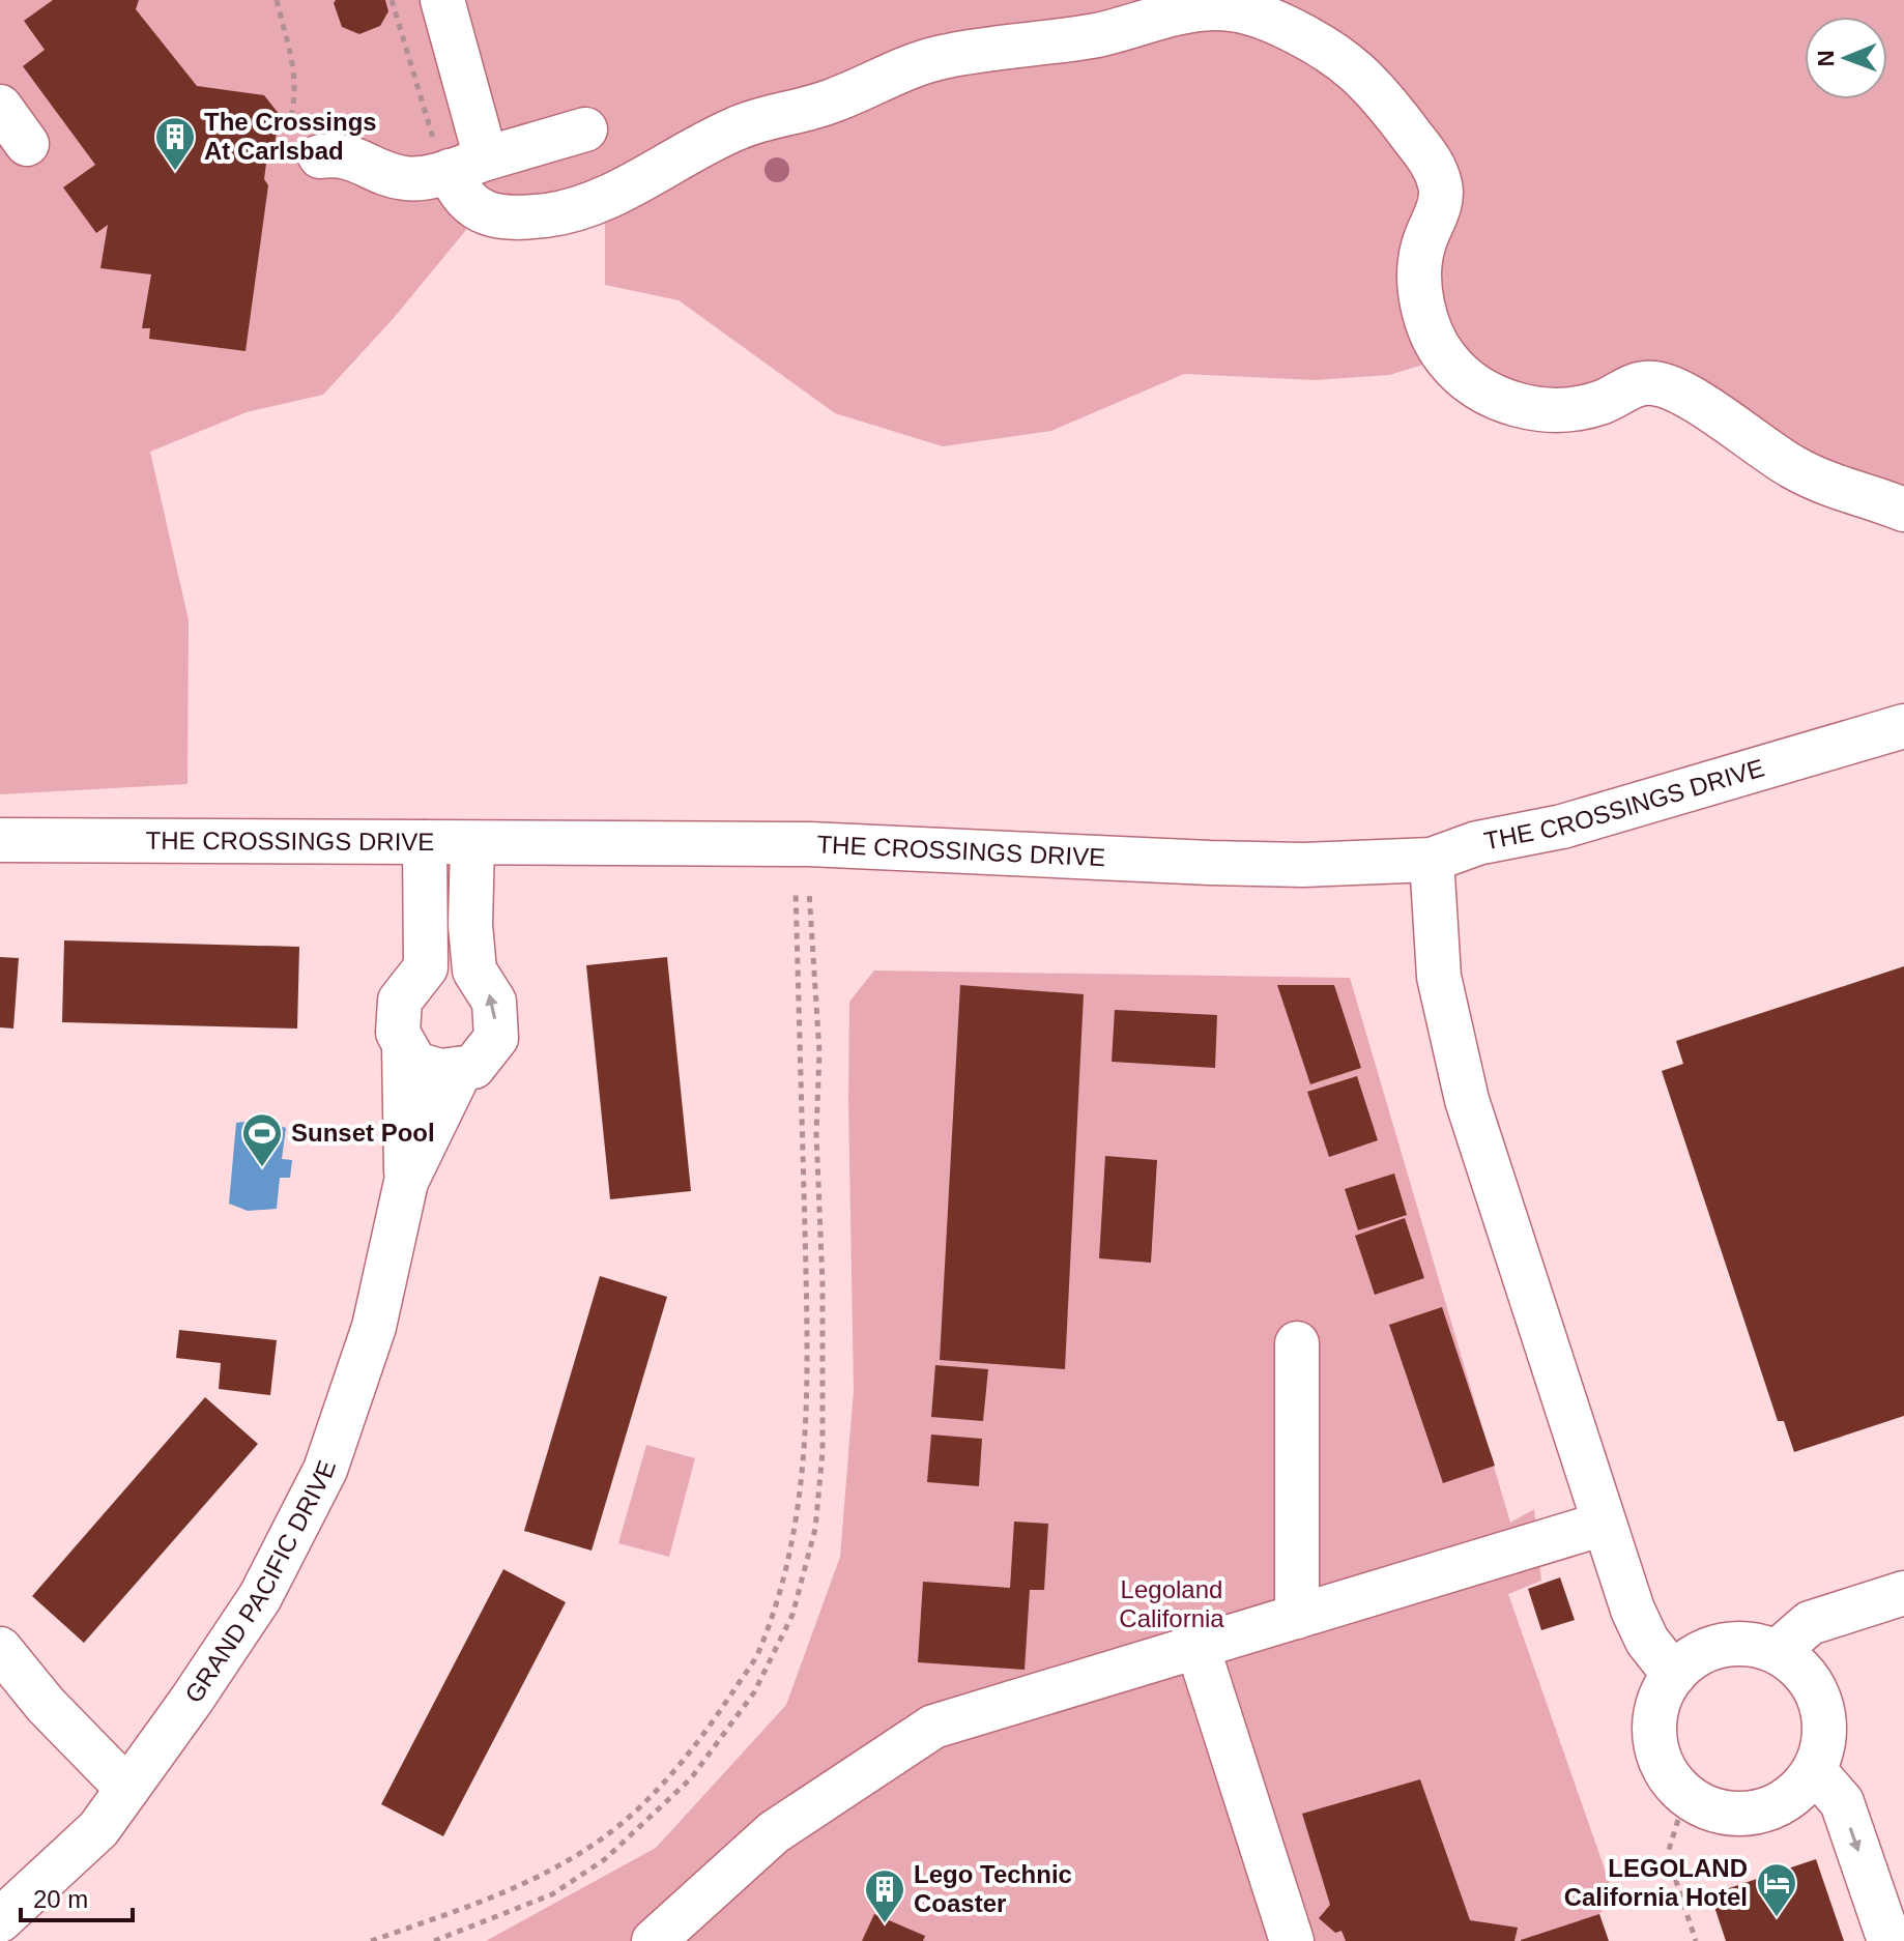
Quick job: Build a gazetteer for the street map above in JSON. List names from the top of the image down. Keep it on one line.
{"streets":{"street":["THE CROSSINGS DRIVE","GRAND PACIFIC DRIVE"]},"parks":["Legoland California"],"places":{"building":["The Crossings At Carlsbad","Lego Technic Coaster"],"sports":["Sunset Pool"],"hotel":["LEGOLAND California Hotel"]},"scale_bar":"20 m","north":"left"}
